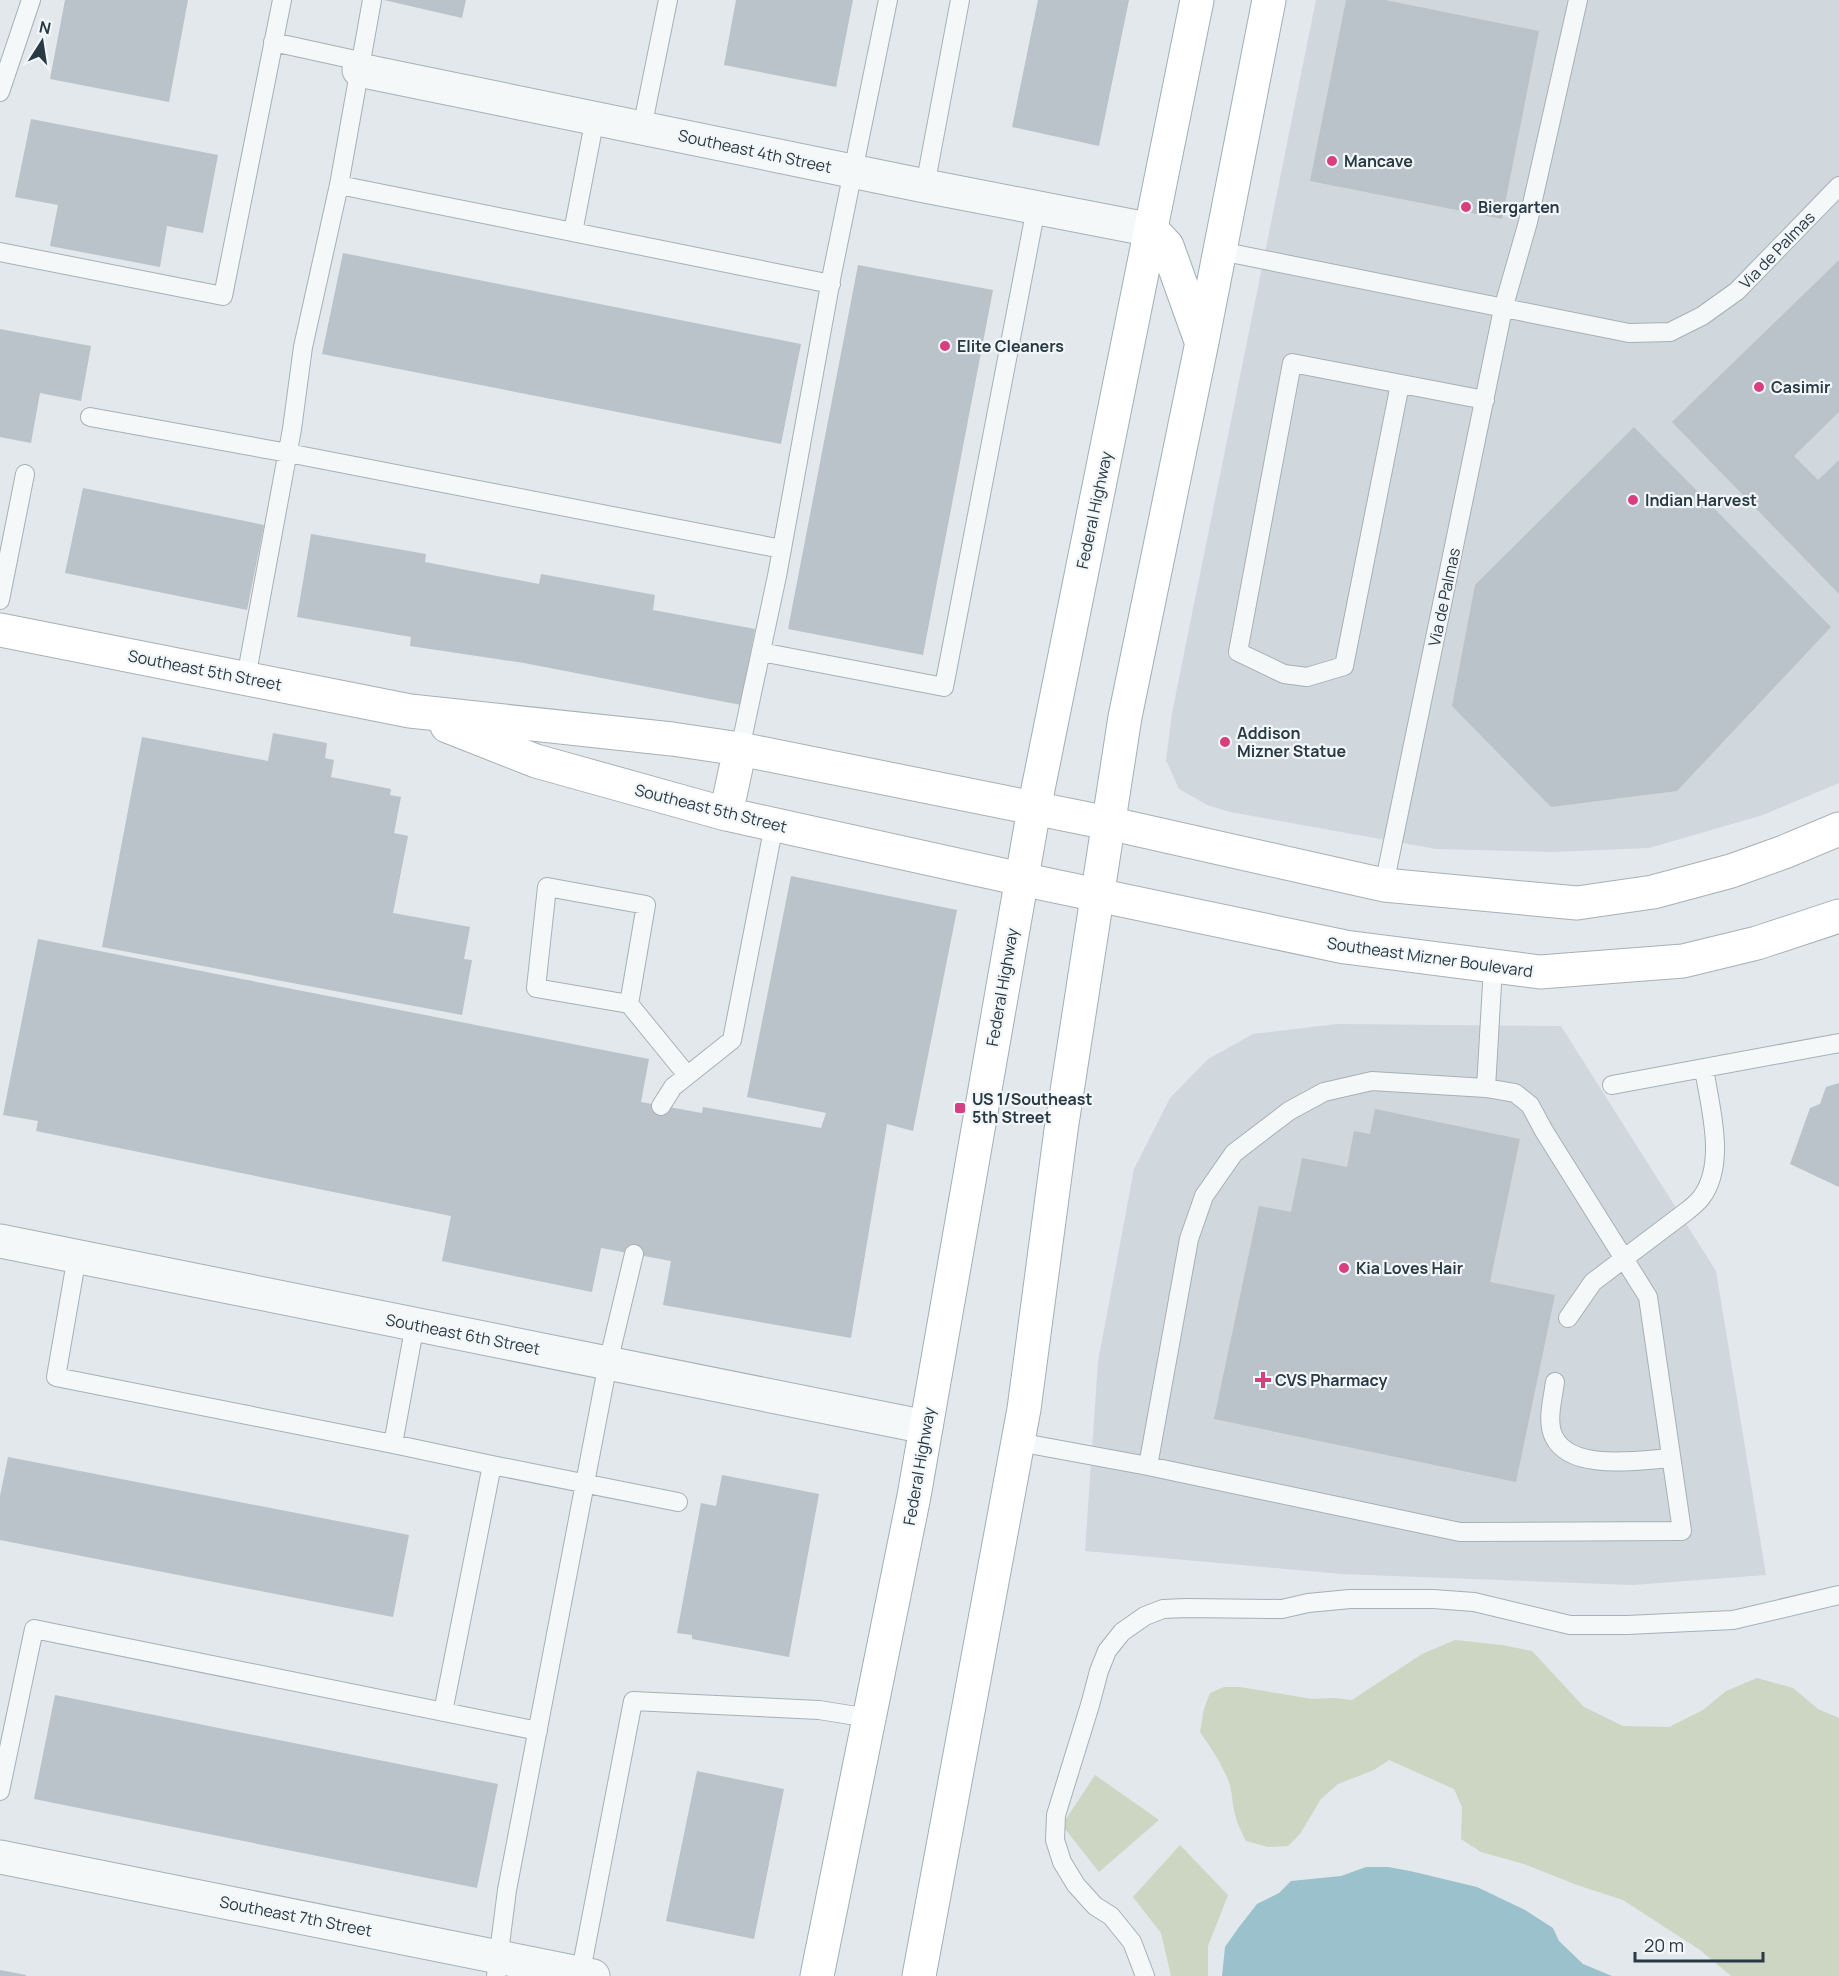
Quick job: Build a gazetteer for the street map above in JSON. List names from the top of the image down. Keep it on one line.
{"streets":{"main road":["Federal Highway","Southeast 5th Street","Southeast Mizner Boulevard"],"street":["Southeast 4th Street","Southeast 6th Street","Southeast 7th Street"],"lane":["Via de Palmas"]},"crossings":[["Southeast 4th Street","Federal Highway"],["Federal Highway","Southeast 5th Street"],["Federal Highway","Southeast Mizner Boulevard"],["Federal Highway","Southeast 6th Street"],["Southeast 5th Street","Southeast Mizner Boulevard"]],"places":{"other":["Mancave","Biergarten","Elite Cleaners","Casimir","Indian Harvest","Addison Mizner Statue","Kia Loves Hair"],"transit":["US 1/Southeast 5th Street"],"health":["CVS Pharmacy"]},"scale_bar":"20 m","north":"top"}
